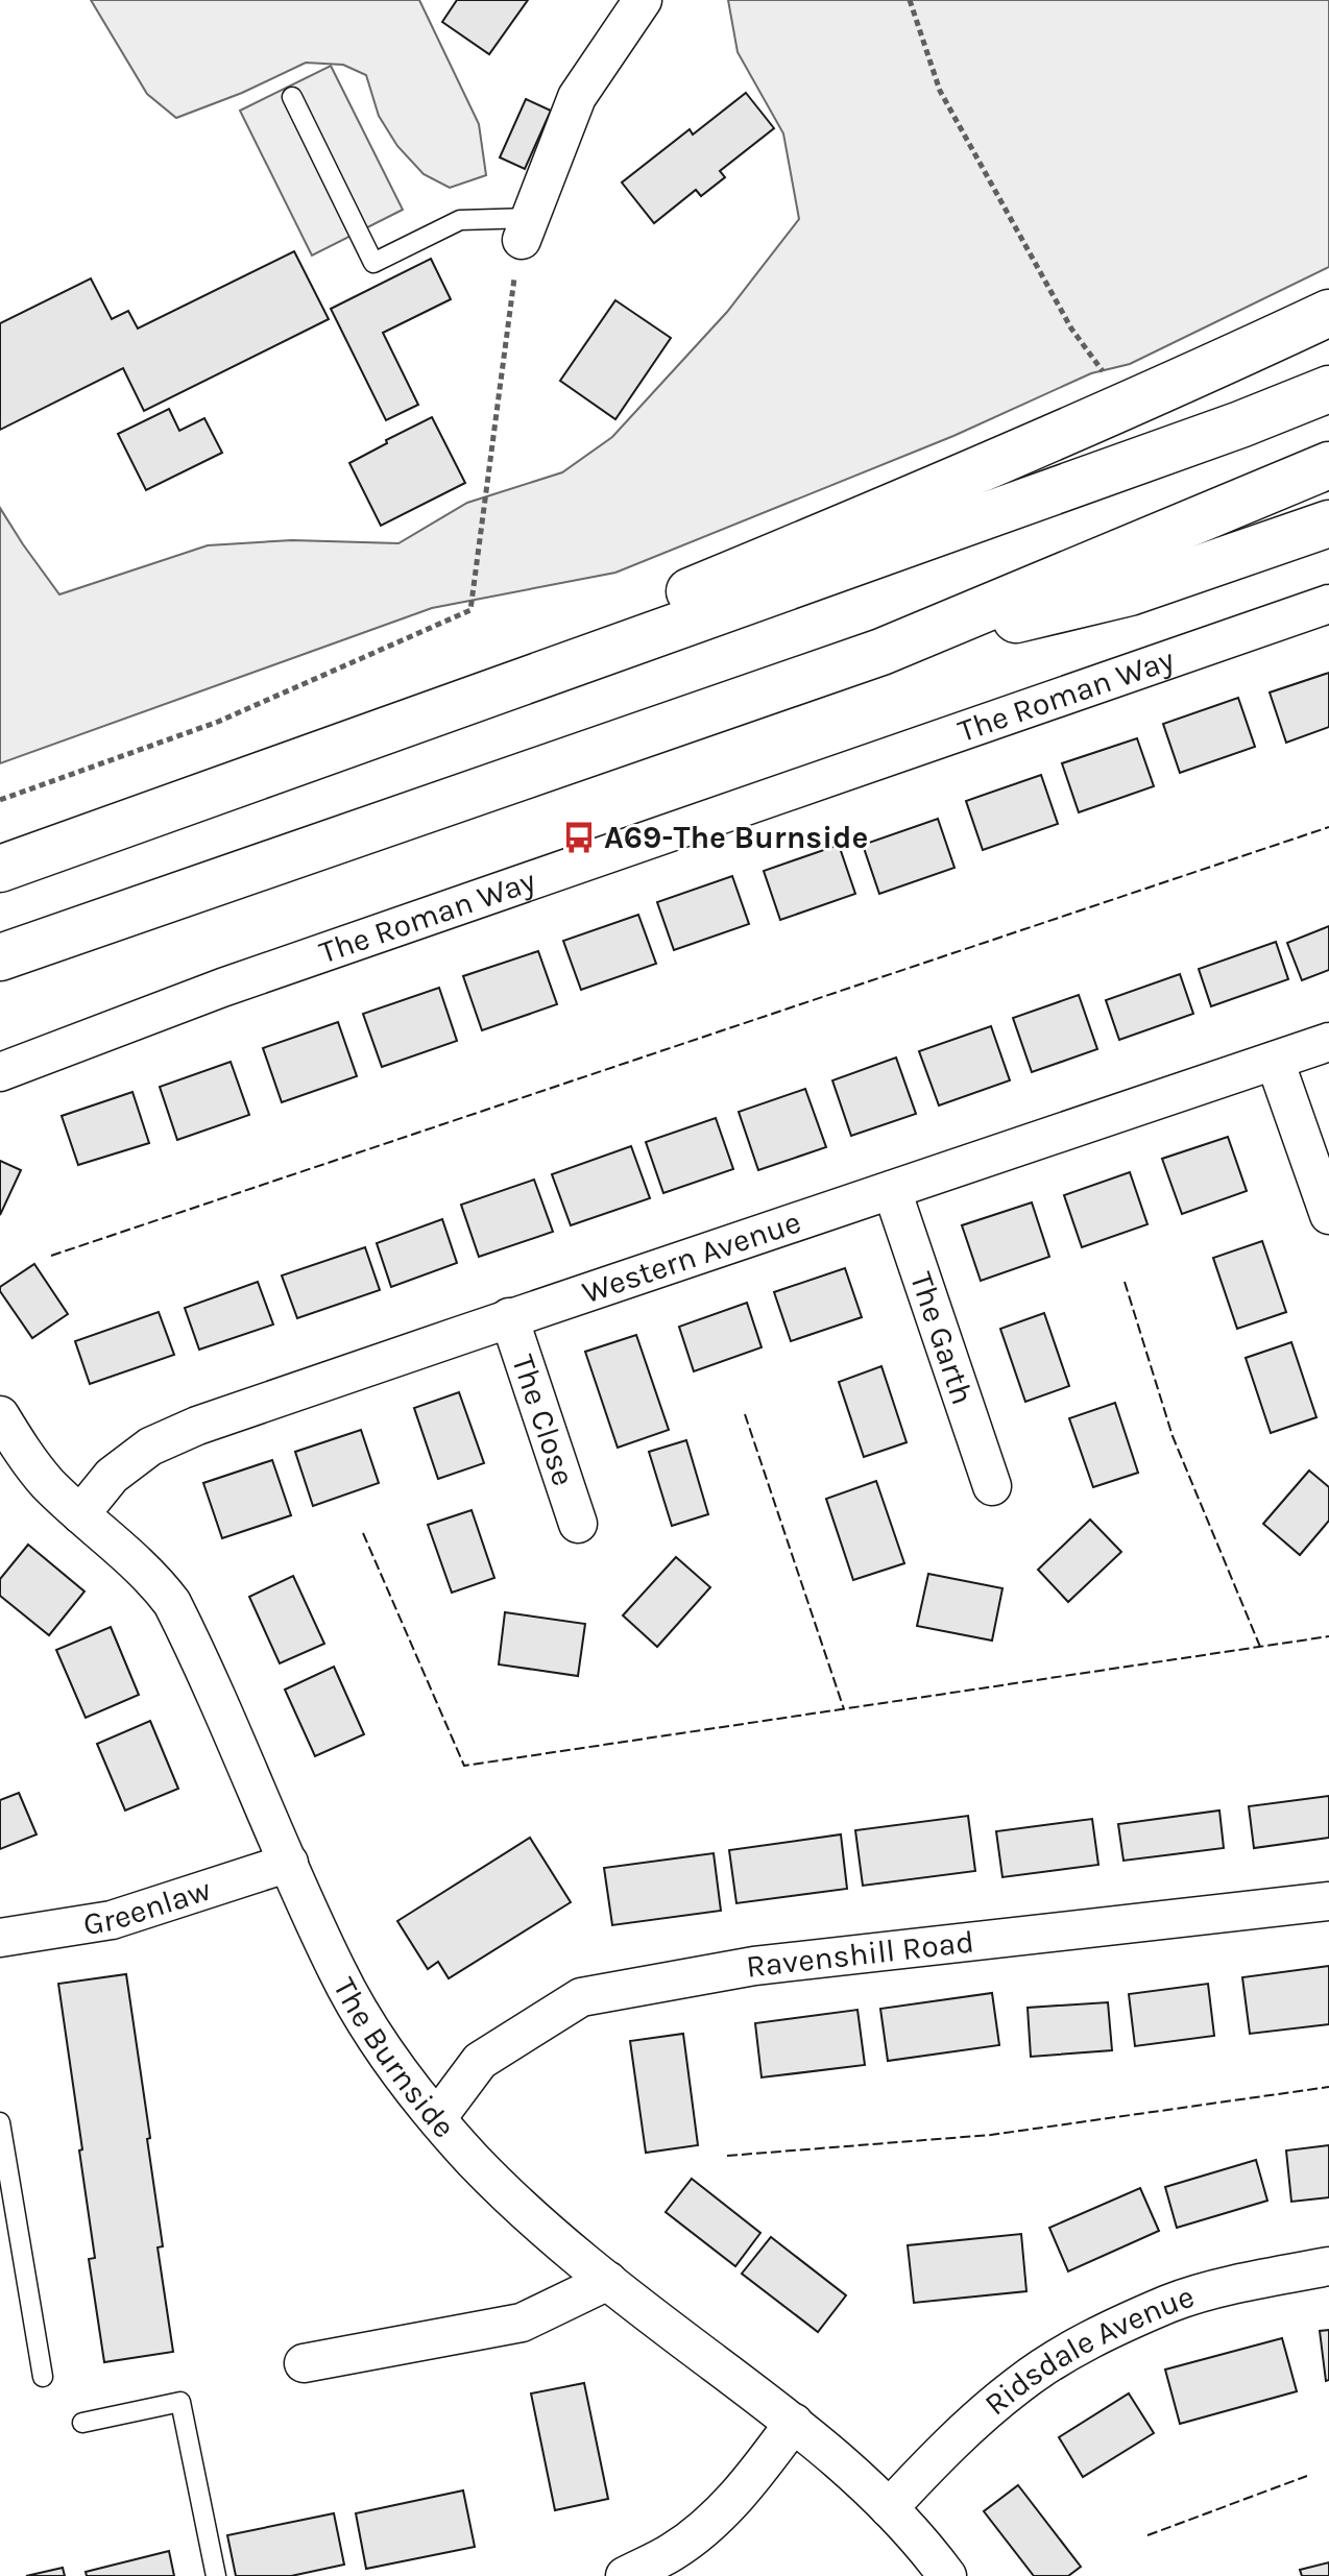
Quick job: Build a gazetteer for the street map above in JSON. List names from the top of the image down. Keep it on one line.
{"streets":{"street":["The Roman Way","Western Avenue","The Garth","The Close","Greenlaw","Ravenshill Road","The Burnside","Ridsdale Avenue"]},"crossings":[["Western Avenue","The Garth"],["Western Avenue","The Close"],["Western Avenue","The Burnside"],["Greenlaw","The Burnside"],["Ravenshill Road","The Burnside"],["The Burnside","Ridsdale Avenue"]],"places":{"bus stop":["A69-The Burnside"]}}
